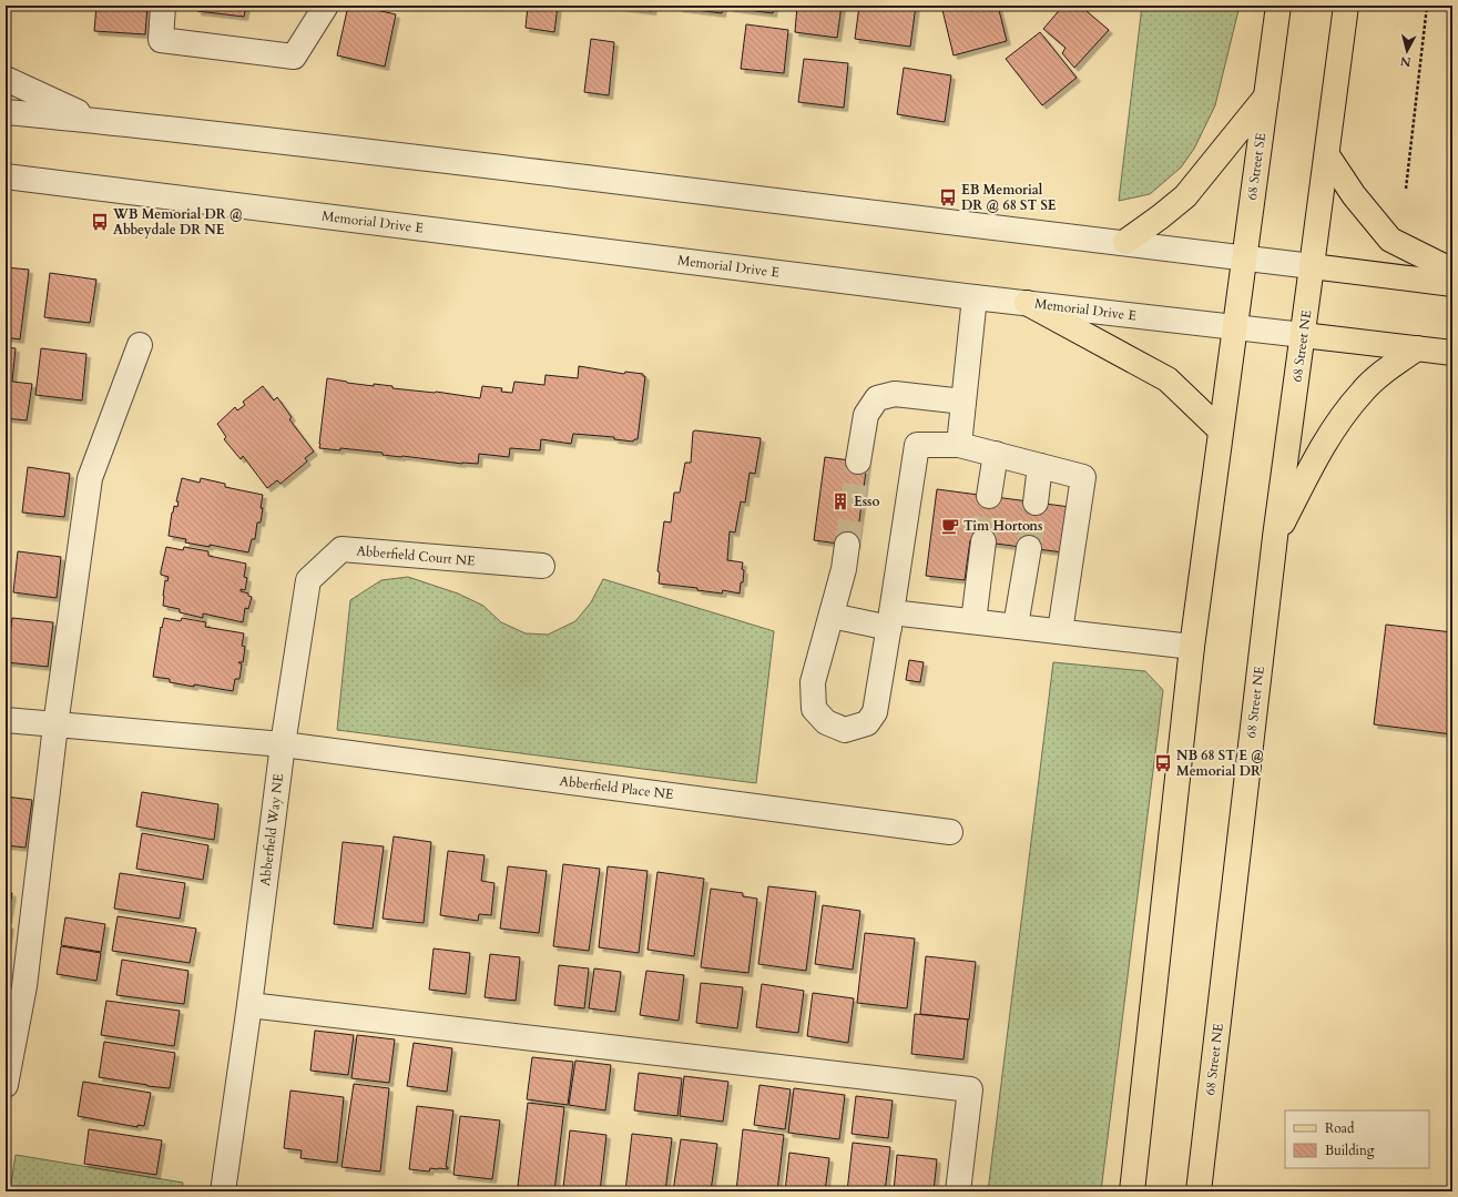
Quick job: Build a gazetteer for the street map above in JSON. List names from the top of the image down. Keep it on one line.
{"streets":{"main road":["68 Street SE","Memorial Drive E","68 Street NE"],"street":["Abberfield Court NE","Abberfield Place NE","Abberfield Way NE"]},"crossings":[["68 Street SE","Memorial Drive E"],["Memorial Drive E","68 Street NE"],["Abberfield Court NE","Abberfield Place NE"],["Abberfield Court NE","Abberfield Way NE"],["Abberfield Place NE","Abberfield Way NE"]],"places":{"bus stop":["EB Memorial DR @ 68 ST SE","WB Memorial DR @ Abbeydale DR NE","NB 68 ST E @ Memorial DR"],"building":["Esso"],"cafe":["Tim Hortons"]},"legend":["Road","Building"],"north":"bottom"}
